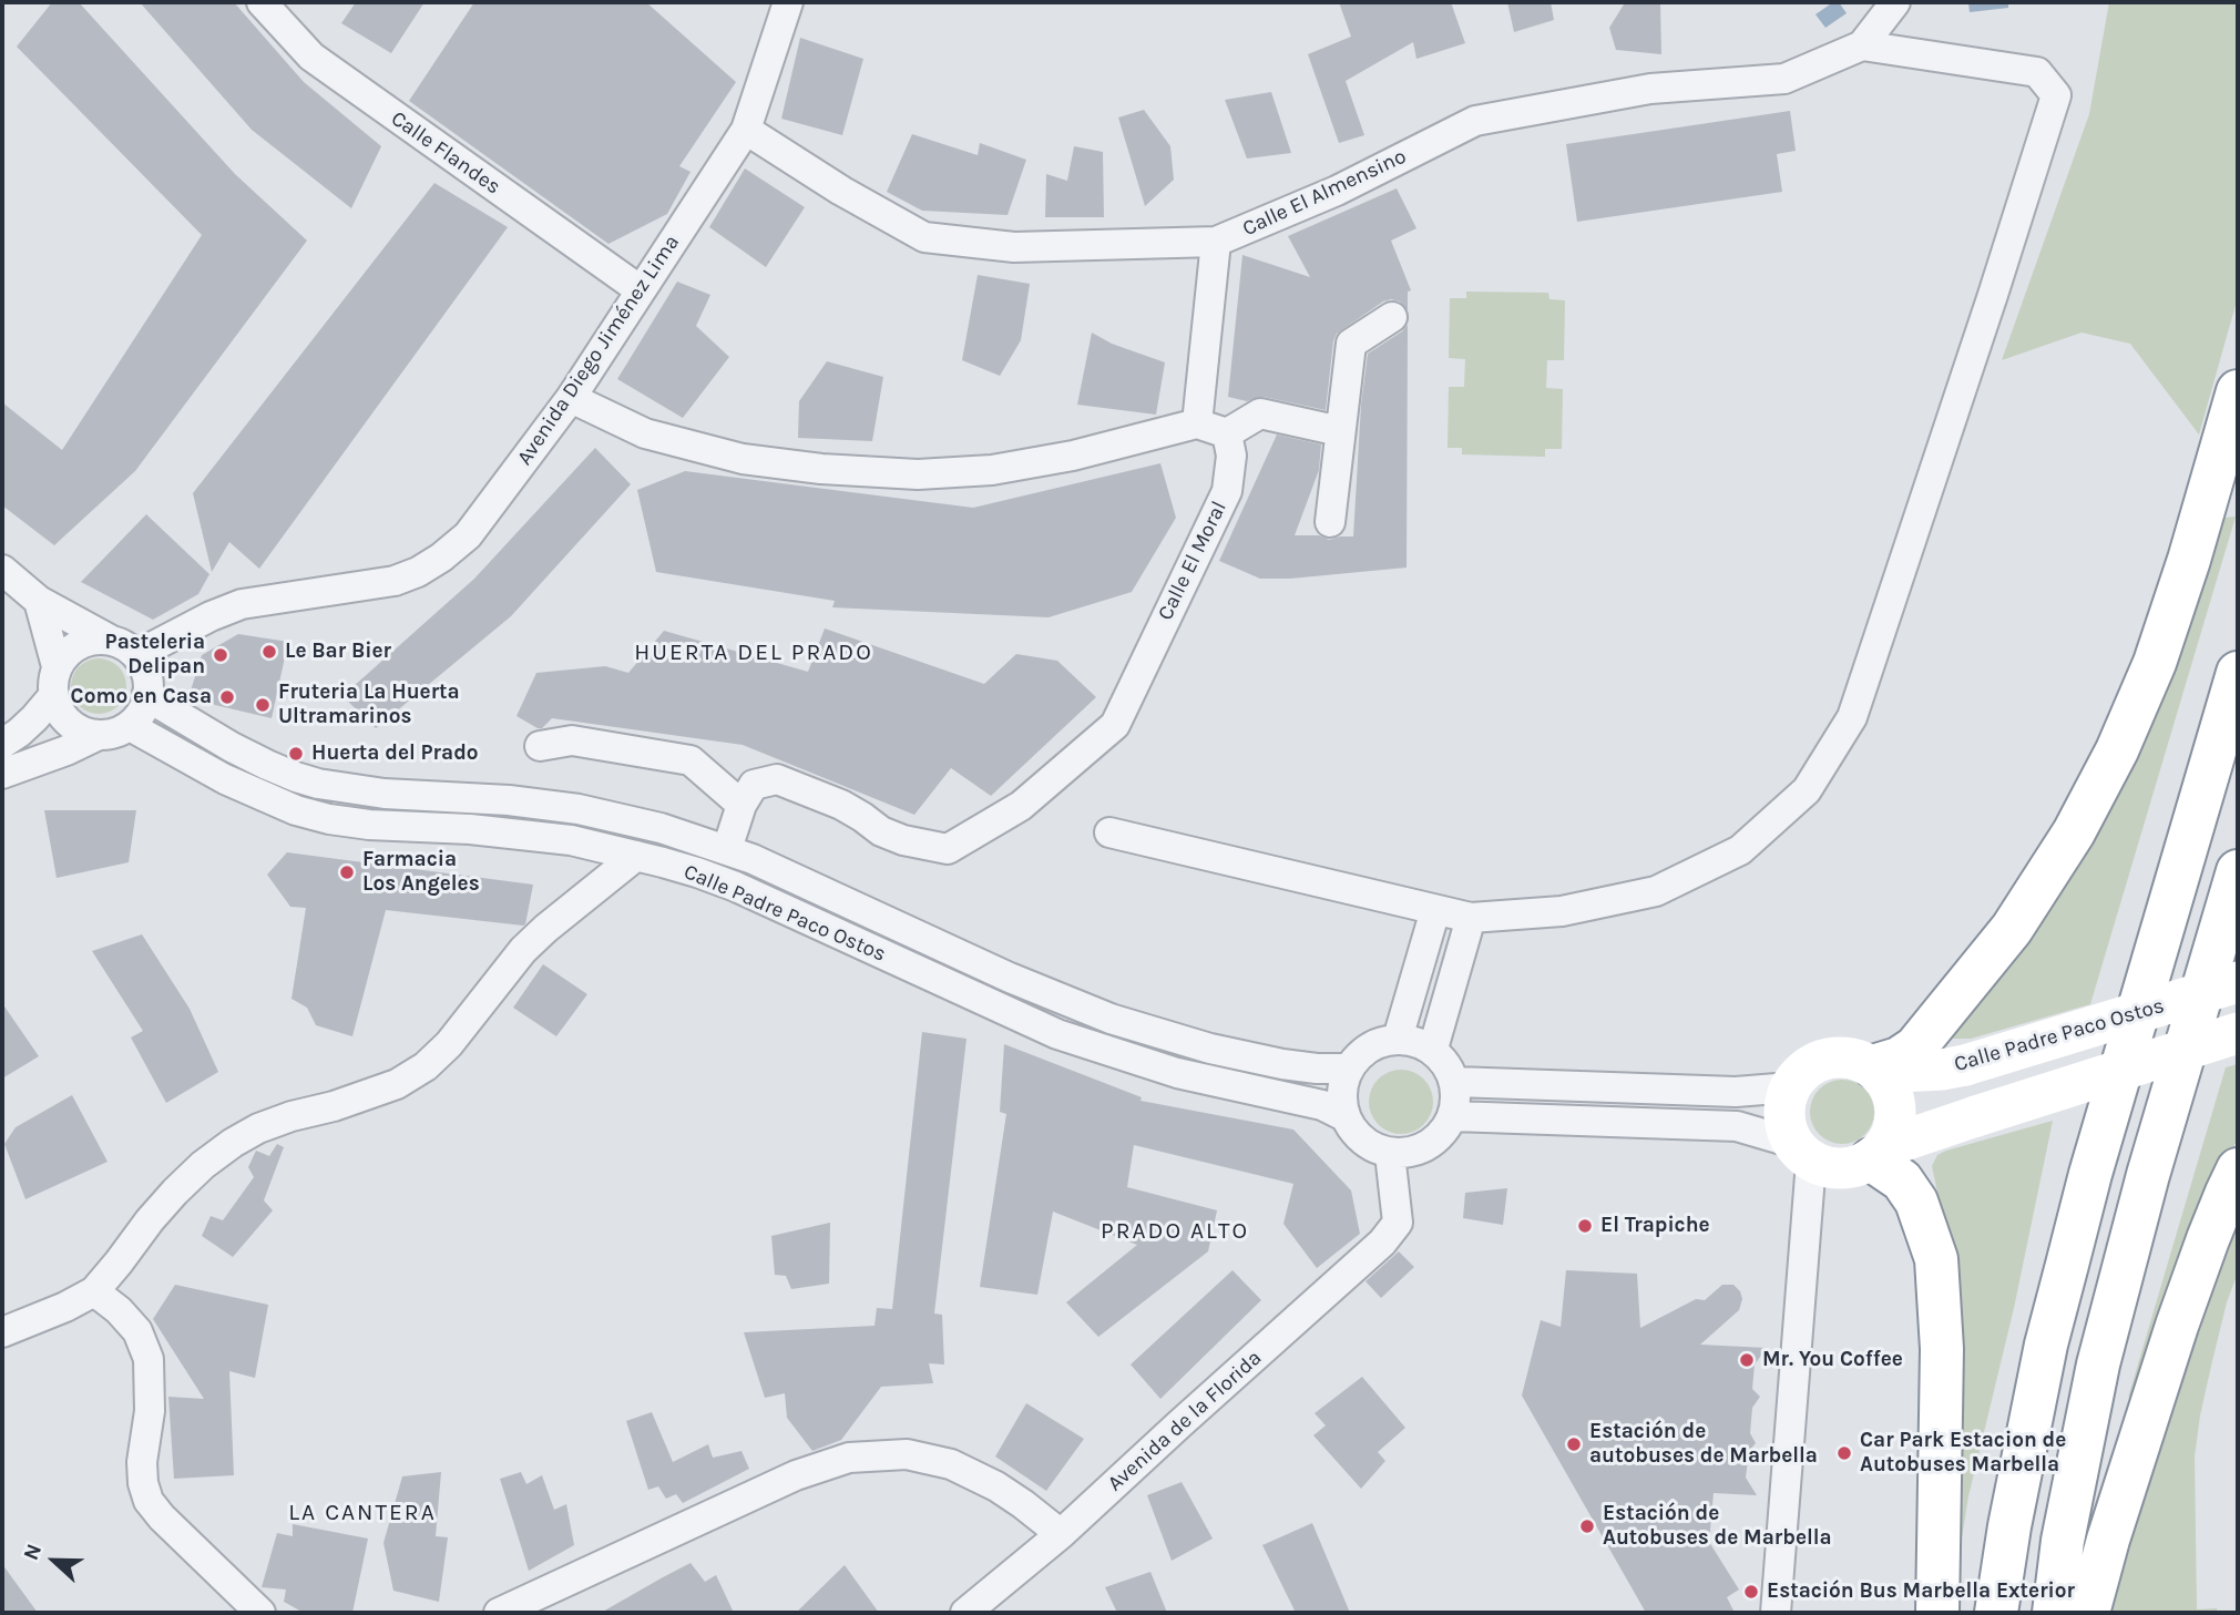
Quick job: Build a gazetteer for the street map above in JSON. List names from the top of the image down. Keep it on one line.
{"streets":{"main road":["Calle Padre Paco Ostos"],"street":["Calle Flandes","Calle El Almensino","Avenida Diego Jiménez Lima","Calle El Moral","Avenida de la Florida"]},"crossings":[["Calle Flandes","Avenida Diego Jiménez Lima"],["Calle El Almensino","Avenida Diego Jiménez Lima"],["Avenida Diego Jiménez Lima","Calle Padre Paco Ostos"],["Calle Padre Paco Ostos","Avenida de la Florida"]],"districts":["HUERTA DEL PRADO","PRADO ALTO","LA CANTERA"],"places":["Le Bar Bier","Pasteleria Delipan","Como en Casa","Fruteria La Huerta Ultramarinos","Huerta del Prado","Farmacia Los Angeles","El Trapiche","Mr. You Coffee","Estación de autobuses de Marbella","Car Park Estacion de Autobuses Marbella","Estación de Autobuses de Marbella","Estación Bus Marbella Exterior"],"north":"left"}
